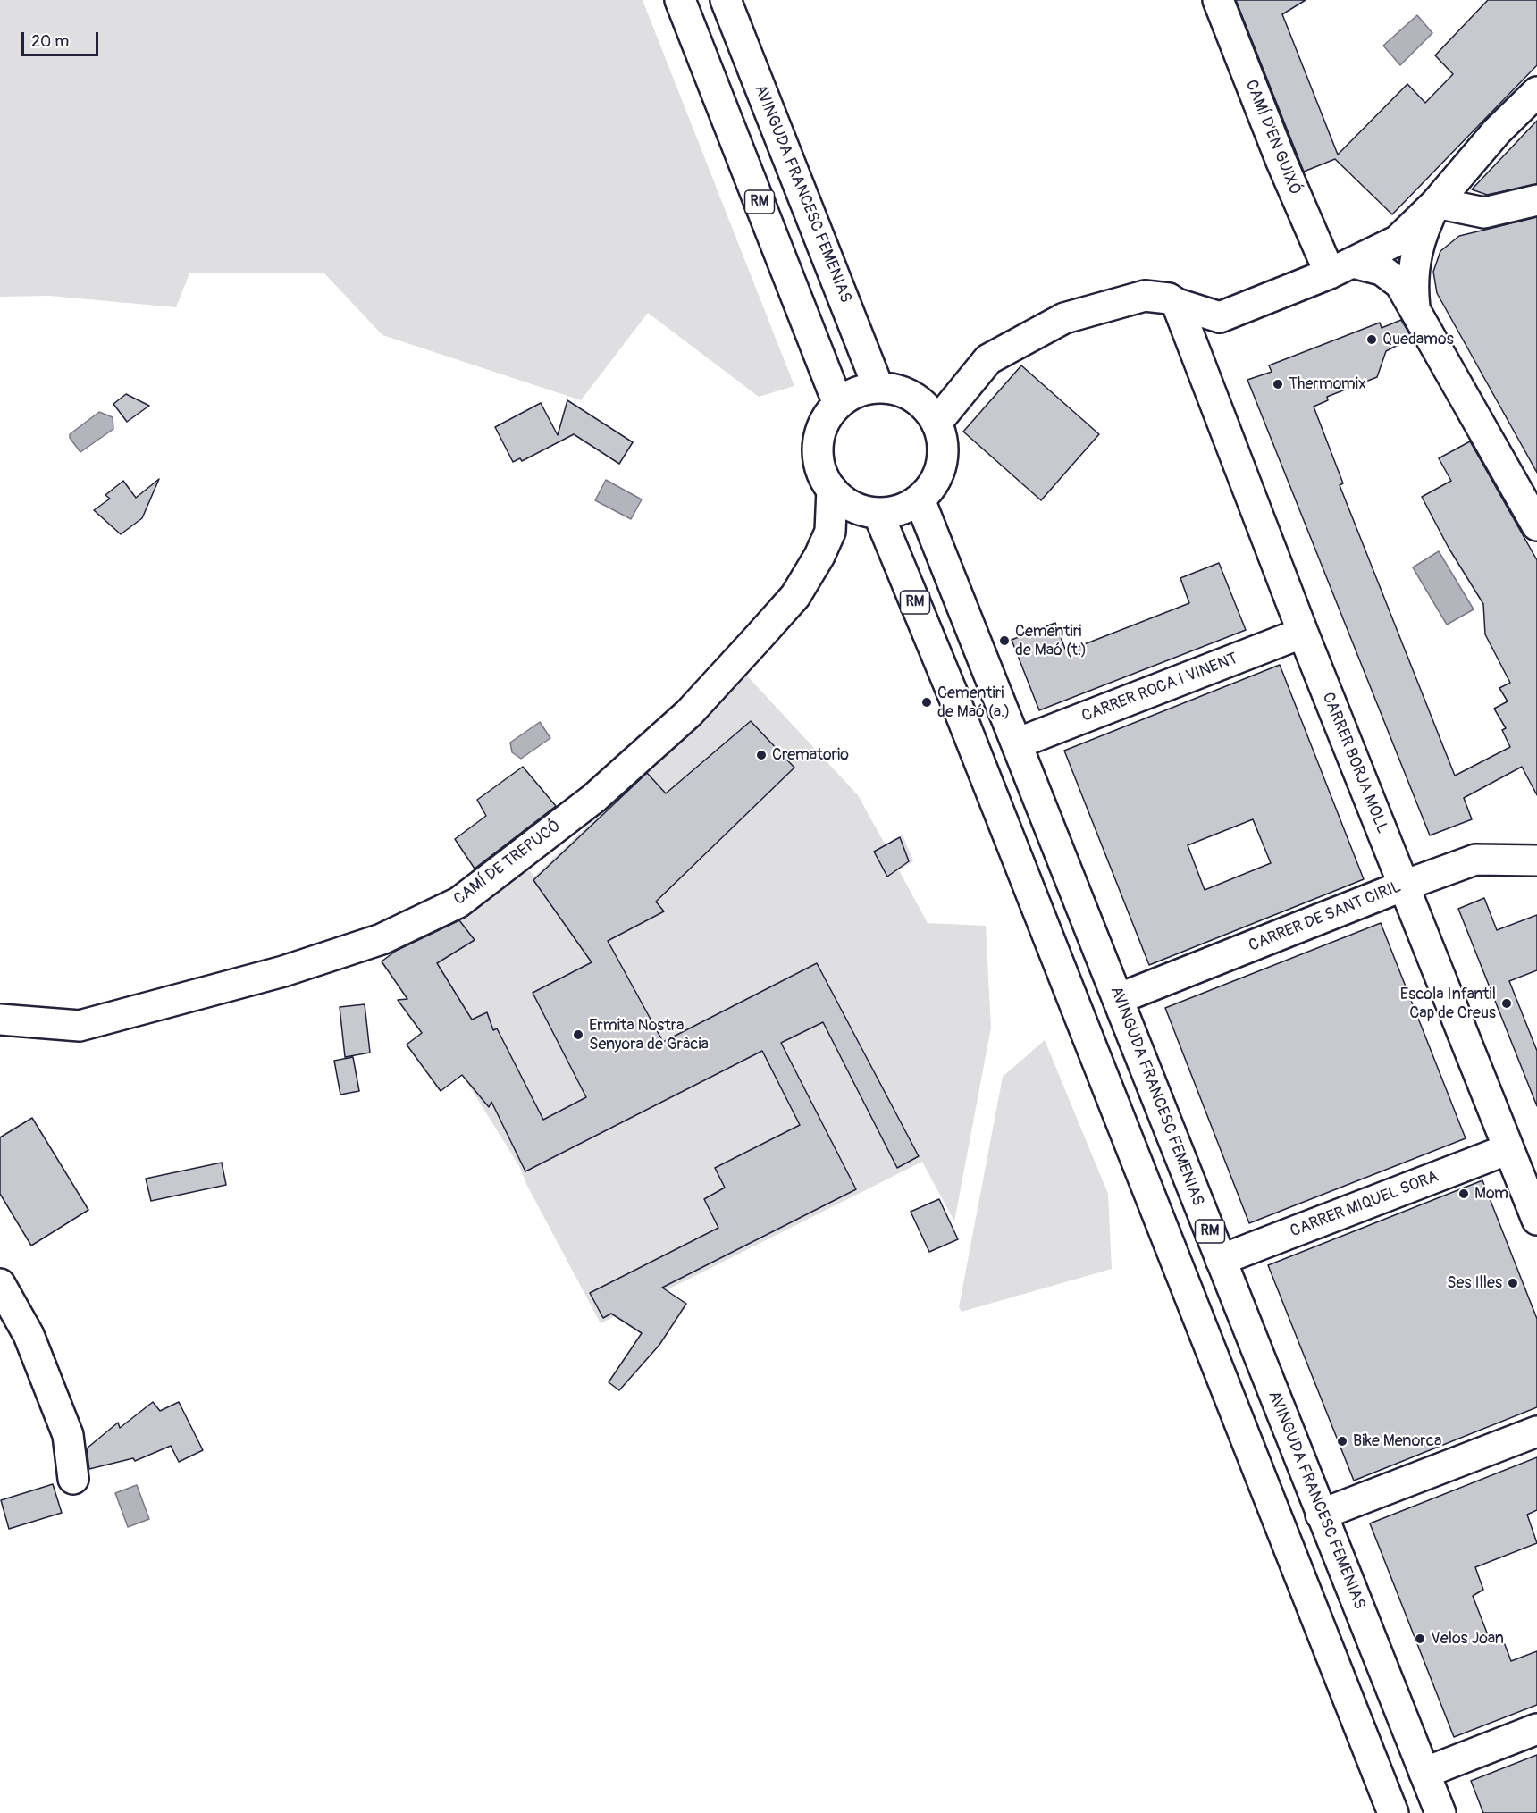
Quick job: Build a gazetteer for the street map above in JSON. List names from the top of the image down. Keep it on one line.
{"streets":{"street":["CAMÍ D'EN GUIXÓ","AVINGUDA FRANCESC FEMENIAS","RM","CARRER ROCA I VINENT","CARRER BORJA MOLL","CAMÍ DE TREPUCÓ","CARRER DE SANT CIRIL","CARRER MIQUEL SORA"]},"crossings":[["AVINGUDA FRANCESC FEMENIAS","RM"],["AVINGUDA FRANCESC FEMENIAS","CARRER ROCA I VINENT"],["AVINGUDA FRANCESC FEMENIAS","CAMÍ DE TREPUCÓ"],["AVINGUDA FRANCESC FEMENIAS","CARRER DE SANT CIRIL"],["AVINGUDA FRANCESC FEMENIAS","CARRER MIQUEL SORA"],["RM","CAMÍ DE TREPUCÓ"],["CARRER ROCA I VINENT","CARRER BORJA MOLL"],["CARRER BORJA MOLL","CARRER DE SANT CIRIL"],["CARRER BORJA MOLL","CARRER MIQUEL SORA"]],"places":["Quedamos","Thermomix","Cementiri de Maó (t.)","Cementiri de Maó (a.)","Crematorio","Escola Infantil Cap de Creus","Ermita Nostra Senyora de Gràcia","Mom","Ses Illes","Bike Menorca","Velos Joan"],"scale_bar":"20 m"}
